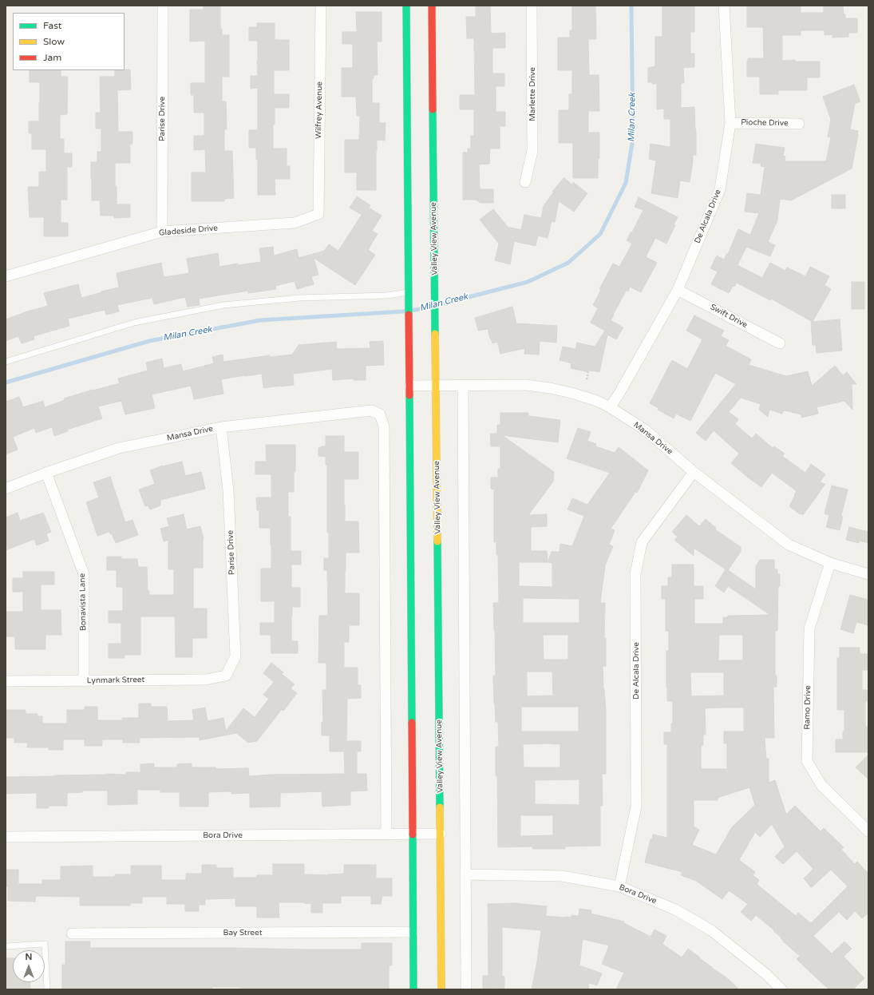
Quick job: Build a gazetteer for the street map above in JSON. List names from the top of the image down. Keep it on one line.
{"streets":{"main road":["Valley View Avenue"],"street":["Marlette Drive","Wilfrey Avenue","Parise Drive","Pioche Drive","De Alcala Drive","Gladeside Drive","Swift Drive","Mansa Drive","Bonavista Lane","Lynmark Street","Ramo Drive","Bora Drive","Bay Street"]},"crossings":[["Wilfrey Avenue","Gladeside Drive"],["Parise Drive","Gladeside Drive"],["Parise Drive","Mansa Drive"],["Parise Drive","Lynmark Street"],["Pioche Drive","De Alcala Drive"],["De Alcala Drive","Swift Drive"],["De Alcala Drive","Mansa Drive"],["De Alcala Drive","Bora Drive"],["Valley View Avenue","Mansa Drive"],["Valley View Avenue","Bora Drive"],["Mansa Drive","Bonavista Lane"],["Mansa Drive","Ramo Drive"],["Mansa Drive","Bora Drive"],["Bonavista Lane","Lynmark Street"]],"water":["Milan Creek"],"legend":["Fast","Slow","Jam"],"north":"top"}
